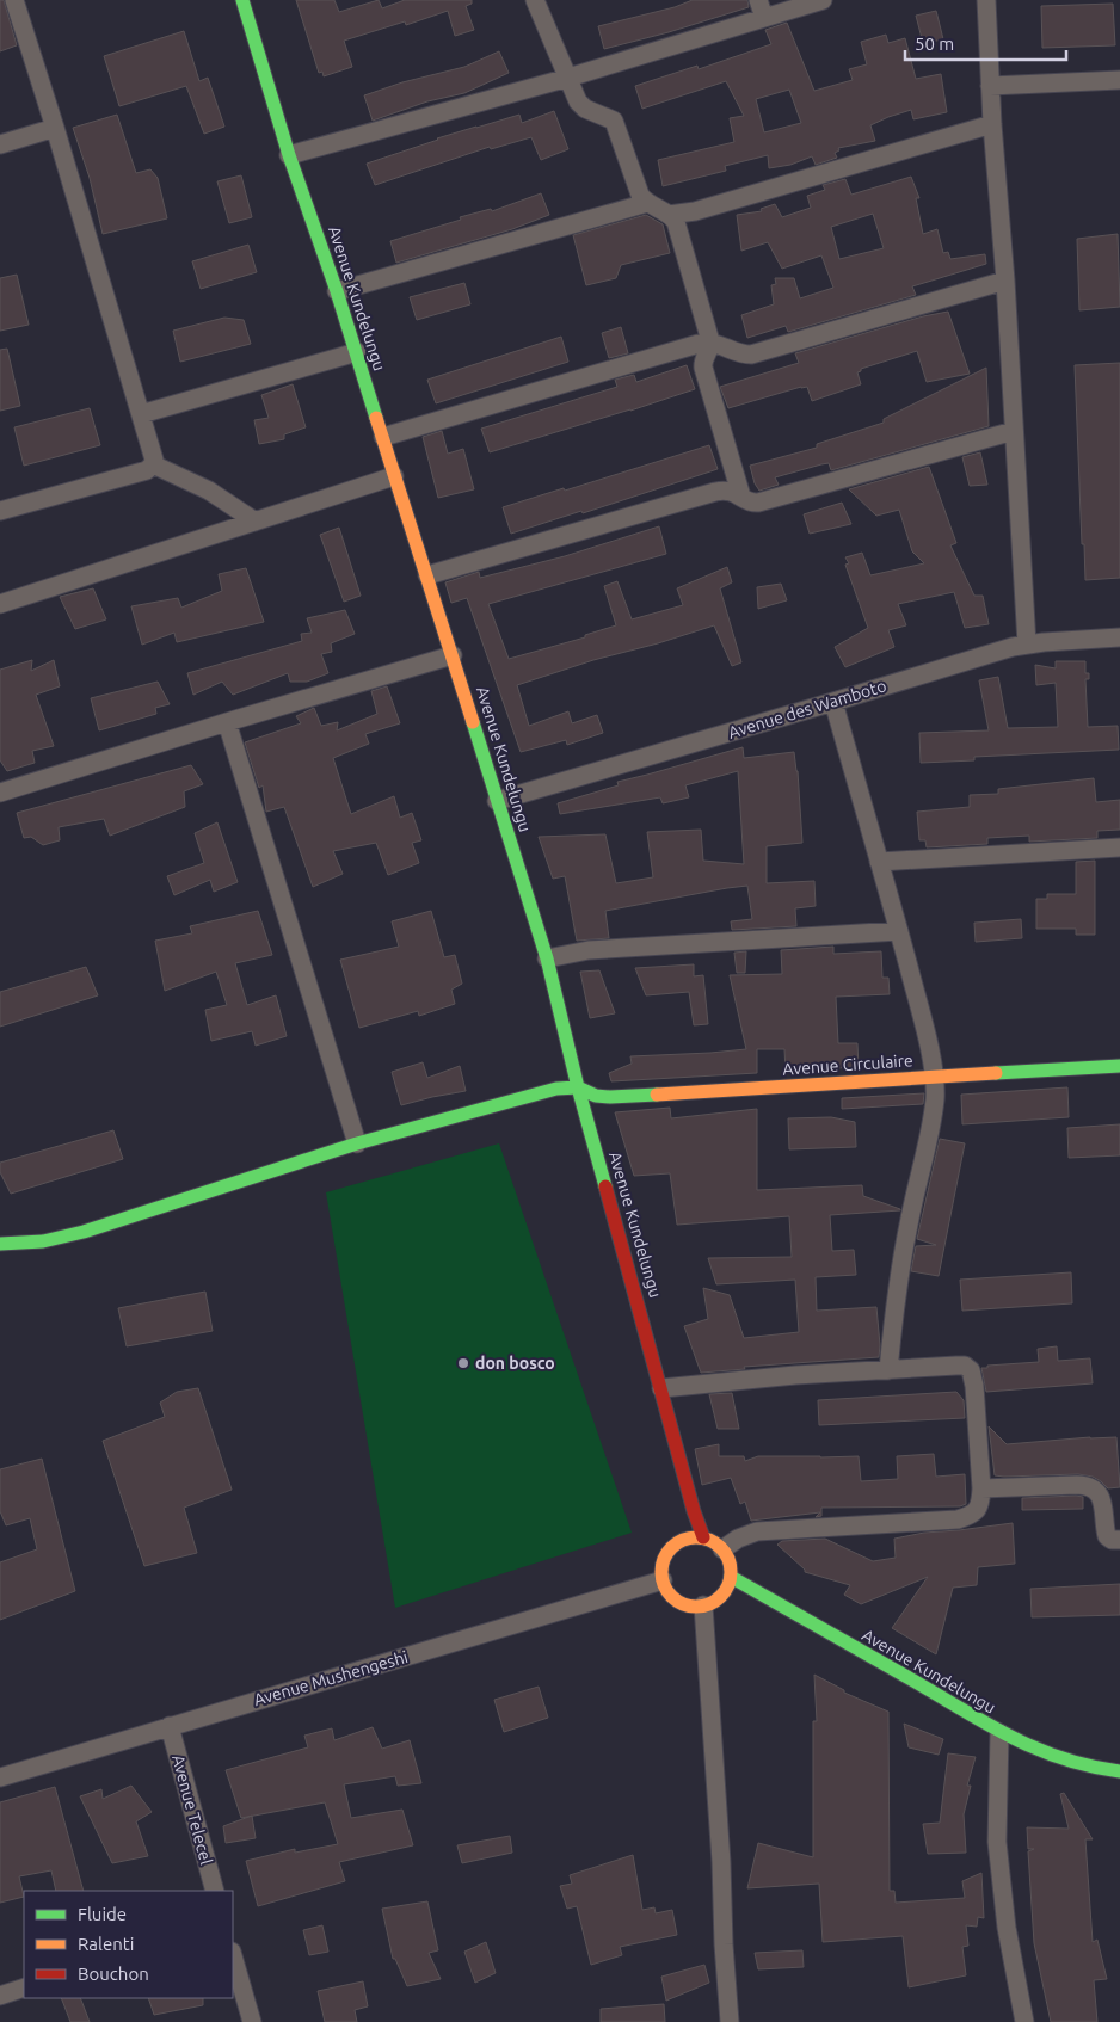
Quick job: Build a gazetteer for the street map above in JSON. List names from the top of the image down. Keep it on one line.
{"streets":{"street":["Avenue Kundelungu","Avenue des Wamboto","Avenue Circulaire","Avenue Mushengeshi","Avenue Telecel"]},"crossings":[["Avenue Kundelungu","Avenue des Wamboto"],["Avenue Kundelungu","Avenue Circulaire"],["Avenue Kundelungu","Avenue Mushengeshi"],["Avenue Mushengeshi","Avenue Telecel"]],"places":["don bosco"],"legend":["Fluide","Ralenti","Bouchon"],"scale_bar":"50 m"}
